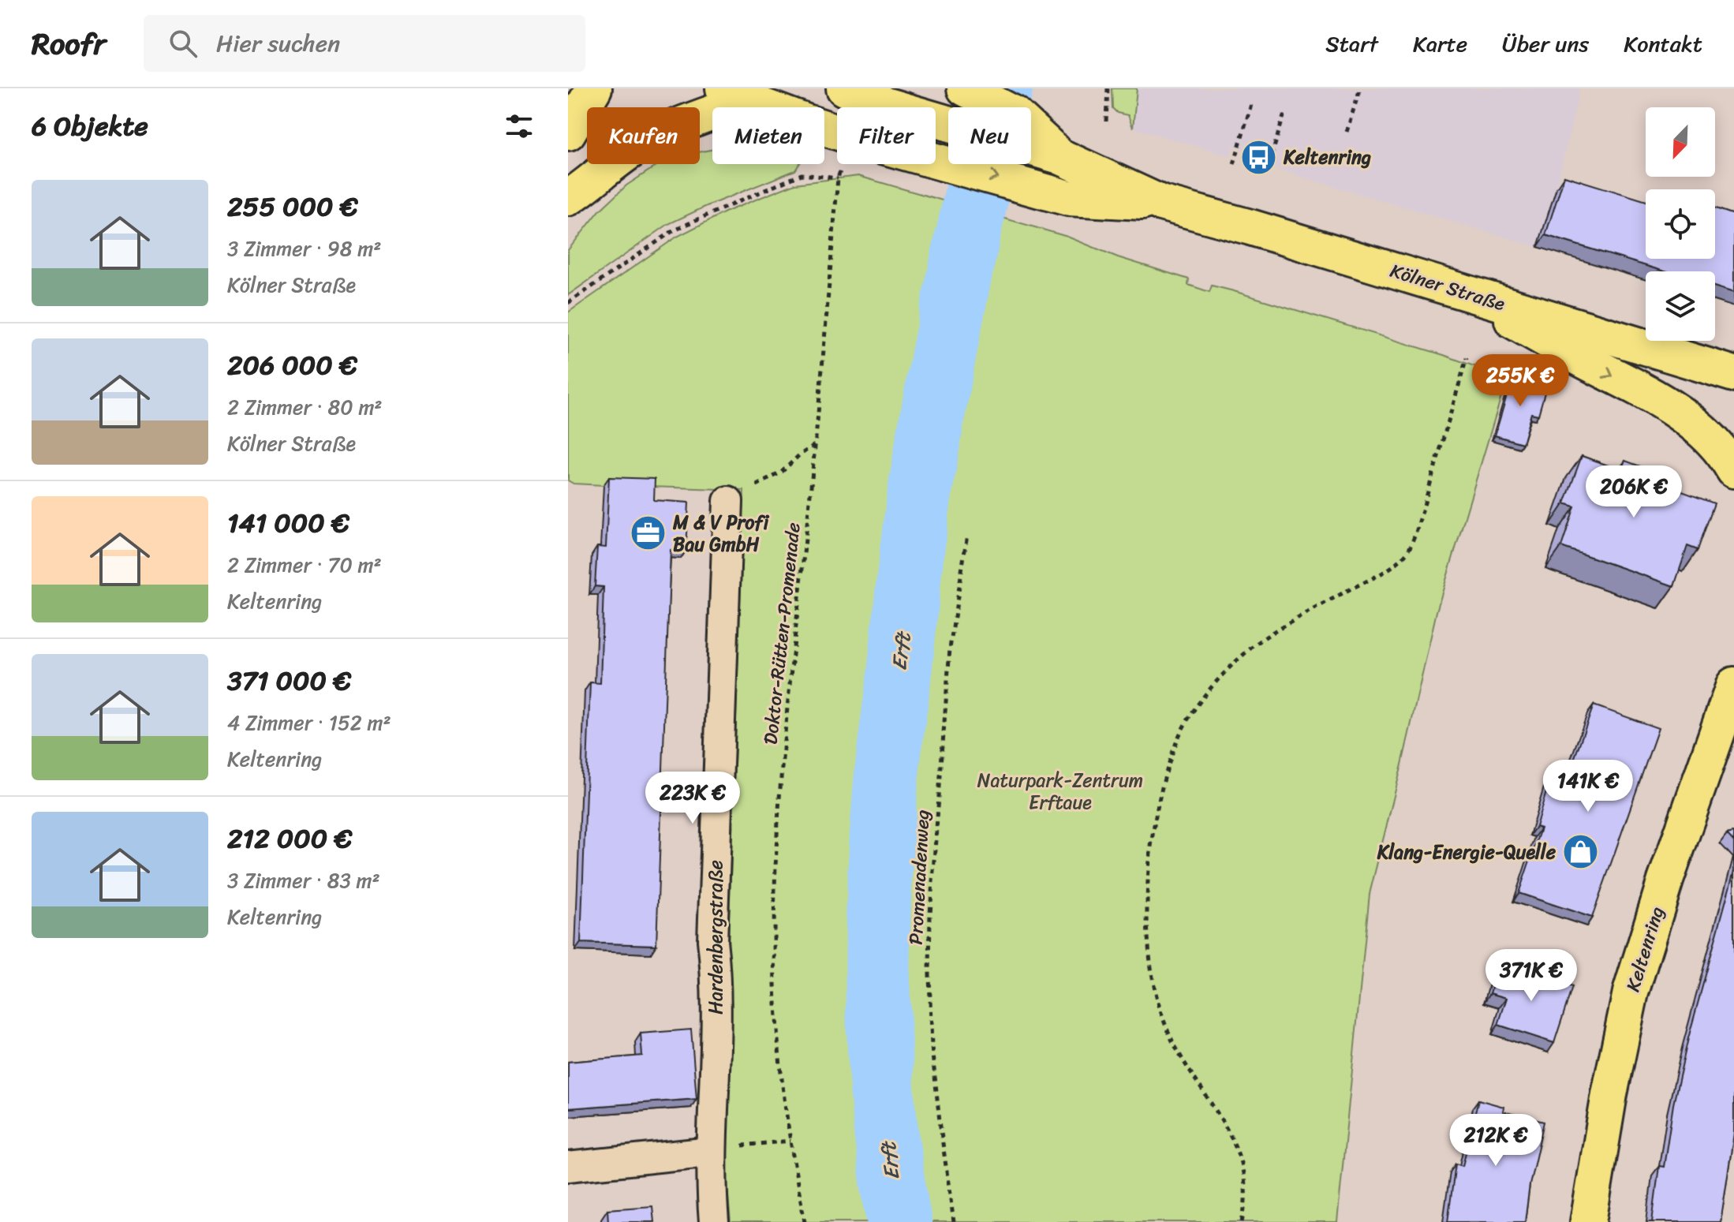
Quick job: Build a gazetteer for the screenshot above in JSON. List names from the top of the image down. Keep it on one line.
{"streets":{"main road":["Kölner Straße","Keltenring"],"street":["Hardenbergstraße"],"path":["Doktor-Rütten-Promenade","Promenadenweg"]},"water":["Erft"],"parks":["Naturpark-Zentrum Erftaue"],"places":{"bus stop":["Keltenring"],"office":["M & V Profi Bau GmbH"],"shop":["Klang-Energie-Quelle"]},"north":"bottom left","page":{"header":"Roofr","search":"Hier suchen","nav":["Start","Karte","Über uns","Kontakt"],"heading":"6 Objekte","chip":["Kaufen","Mieten","Filter","Neu"],"list":[{"name":"255 000 €","note":"3 Zimmer · 98 m² · Kölner Straße"},{"name":"206 000 €","note":"2 Zimmer · 80 m² · Kölner Straße"},{"name":"141 000 €","note":"2 Zimmer · 70 m² · Keltenring"},{"name":"371 000 €","note":"4 Zimmer · 152 m² · Keltenring"},{"name":"212 000 €","note":"3 Zimmer · 83 m² · Keltenring"}],"price":["255K €","206K €","141K €","223K €","371K €","212K €"]}}
